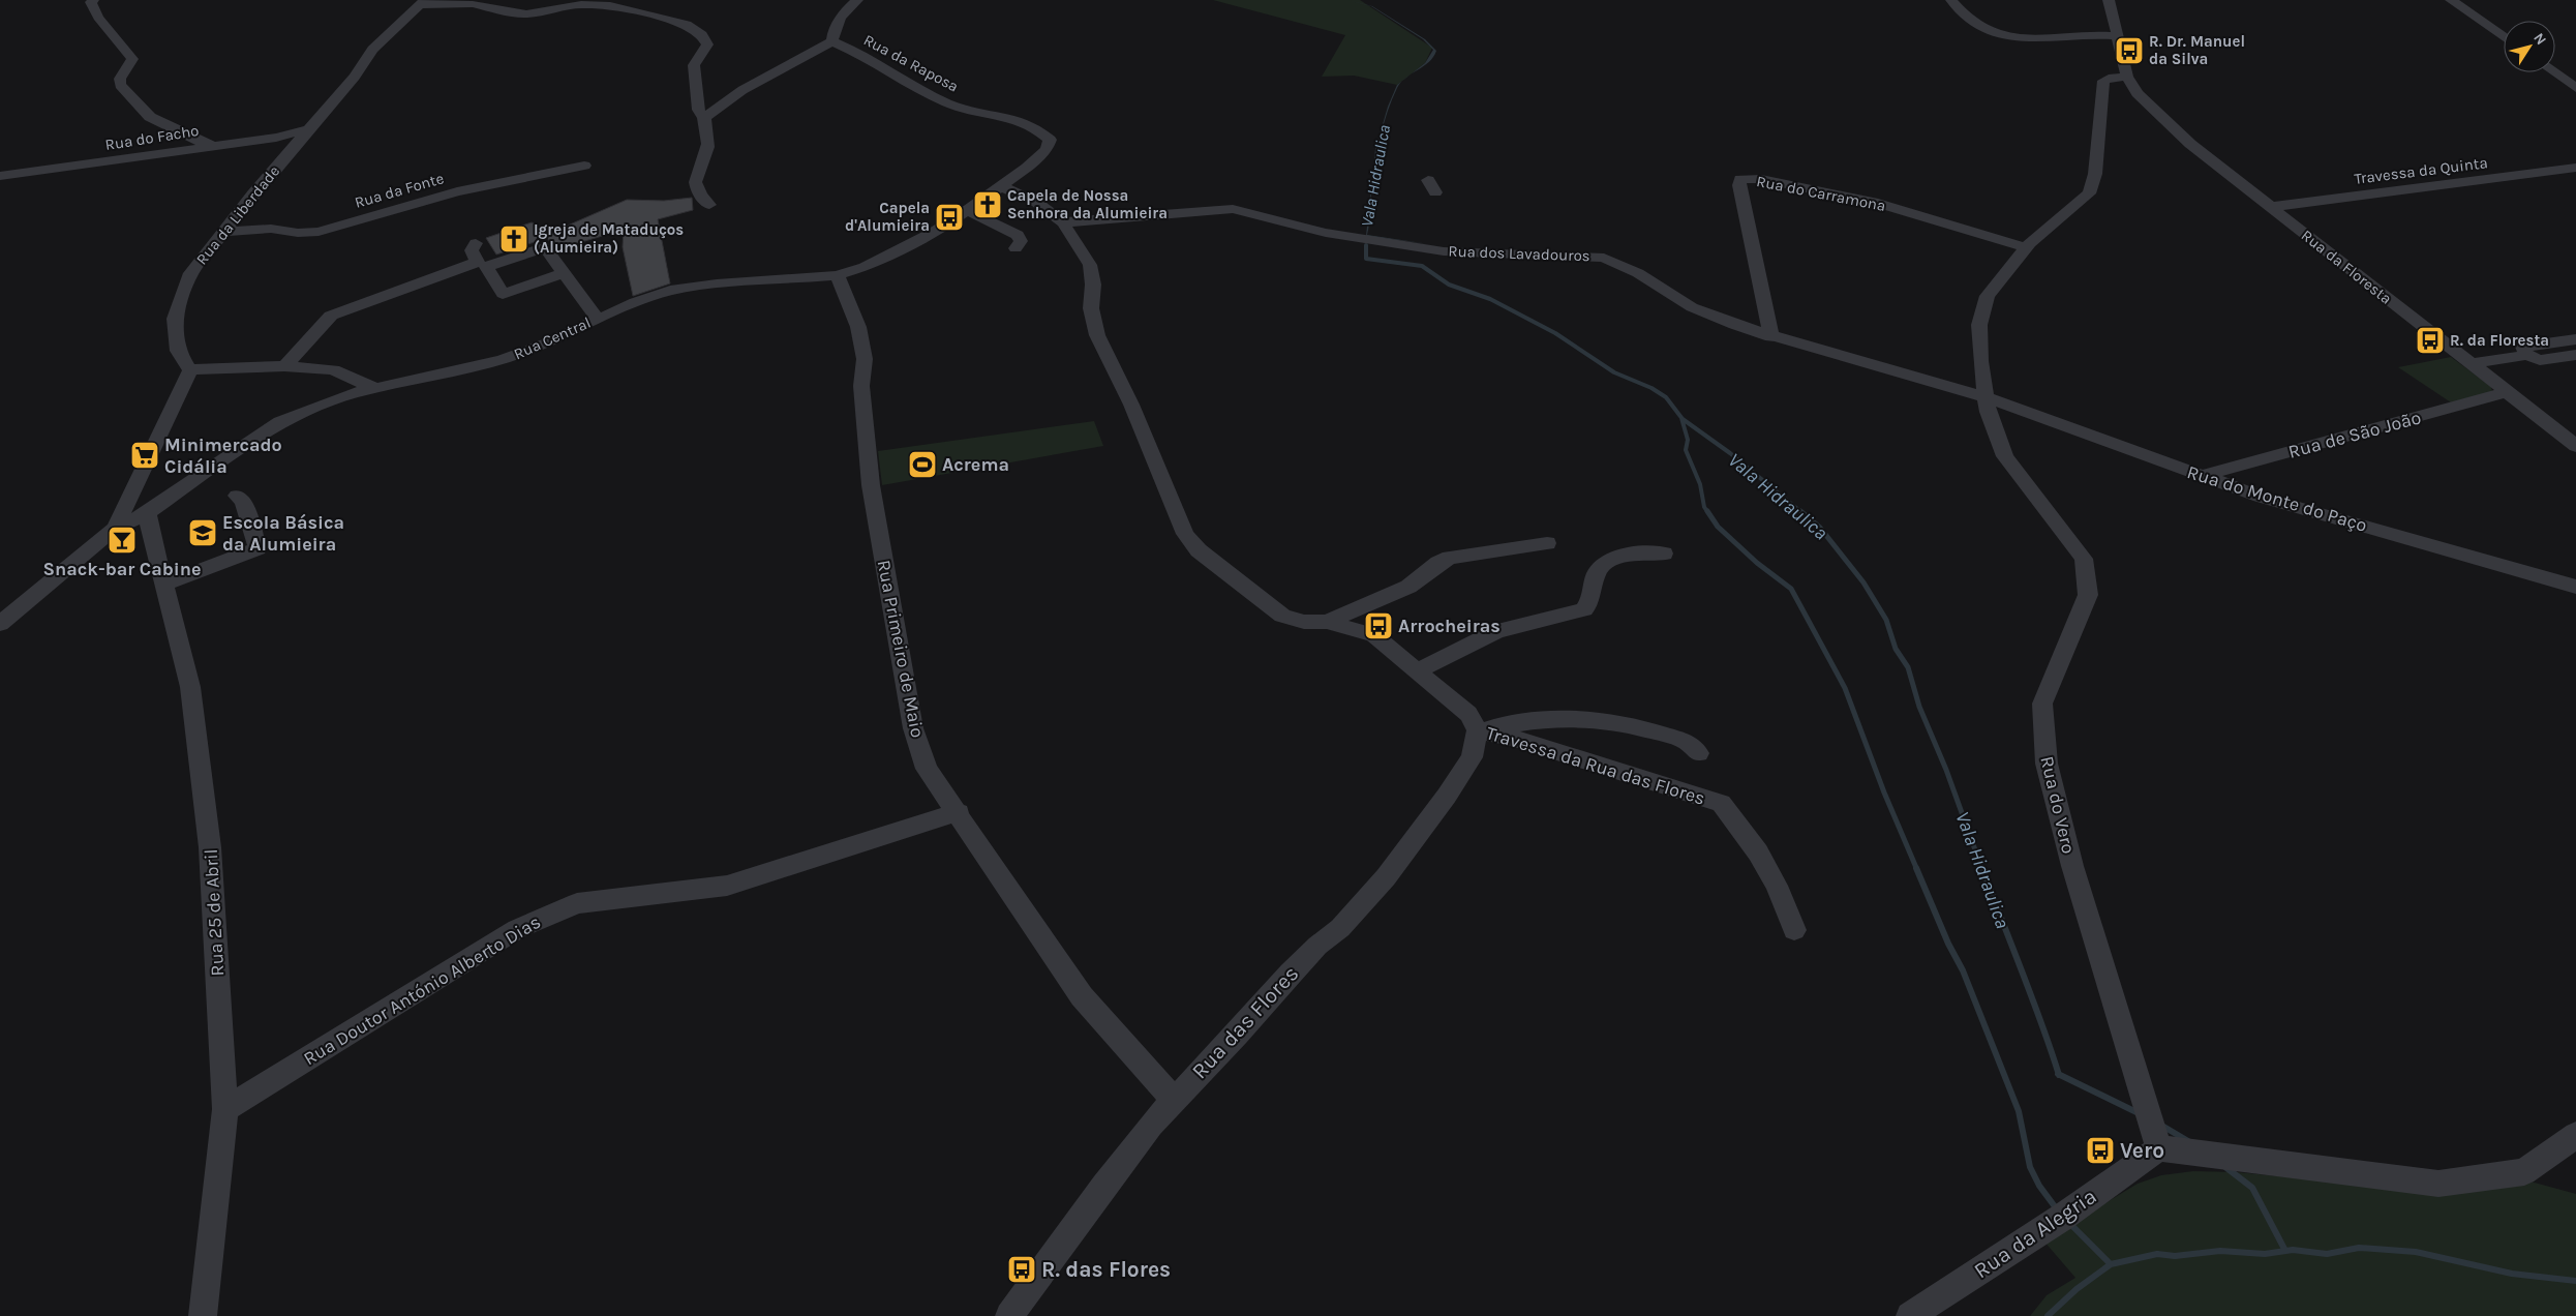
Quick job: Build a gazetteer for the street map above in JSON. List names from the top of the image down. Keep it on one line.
{"streets":{"street":["Rua da Raposa","Rua do Facho","Travessa da Quinta","Rua da Fonte","Rua do Carramona","Rua da Liberdade","Rua dos Lavadouros","Rua da Floresta","Rua Central","Rua de São João","Rua do Monte do Paço","Rua Primeiro de Maio","Travessa da Rua das Flores","Rua do Vero","Rua 25 de Abril","Rua Doutor António Alberto Dias","Rua das Flores","Rua da Alegria"]},"crossings":[["Rua da Raposa","Rua Central"],["Rua do Facho","Rua da Liberdade"],["Travessa da Quinta","Rua da Floresta"],["Rua da Fonte","Rua da Liberdade"],["Rua do Carramona","Rua dos Lavadouros"],["Rua do Carramona","Rua do Vero"],["Rua dos Lavadouros","Rua do Monte do Paço"],["Rua dos Lavadouros","Rua do Vero"],["Rua da Floresta","Rua de São João"],["Rua da Floresta","Rua do Vero"],["Rua Central","Rua Primeiro de Maio"],["Rua Central","Rua 25 de Abril"],["Rua de São João","Rua do Monte do Paço"],["Rua do Monte do Paço","Rua do Vero"],["Rua Primeiro de Maio","Rua Doutor António Alberto Dias"],["Rua Primeiro de Maio","Rua das Flores"],["Travessa da Rua das Flores","Rua das Flores"],["Rua do Vero","Rua da Alegria"],["Rua 25 de Abril","Rua Doutor António Alberto Dias"]],"water":["Vala Hidraulica"],"places":{"bus stop":["R. Dr. Manuel da Silva","Capela d'Alumieira","R. da Floresta","Arrocheiras","Vero","R. das Flores"],"church":["Capela de Nossa Senhora da Alumieira","Igreja de Mataduços (Alumieira)"],"supermarket":["Minimercado Cidália"],"sports":["Acrema"],"school or university":["Escola Básica da Alumieira"],"bar":["Snack-bar Cabine"]},"north":"top right"}
